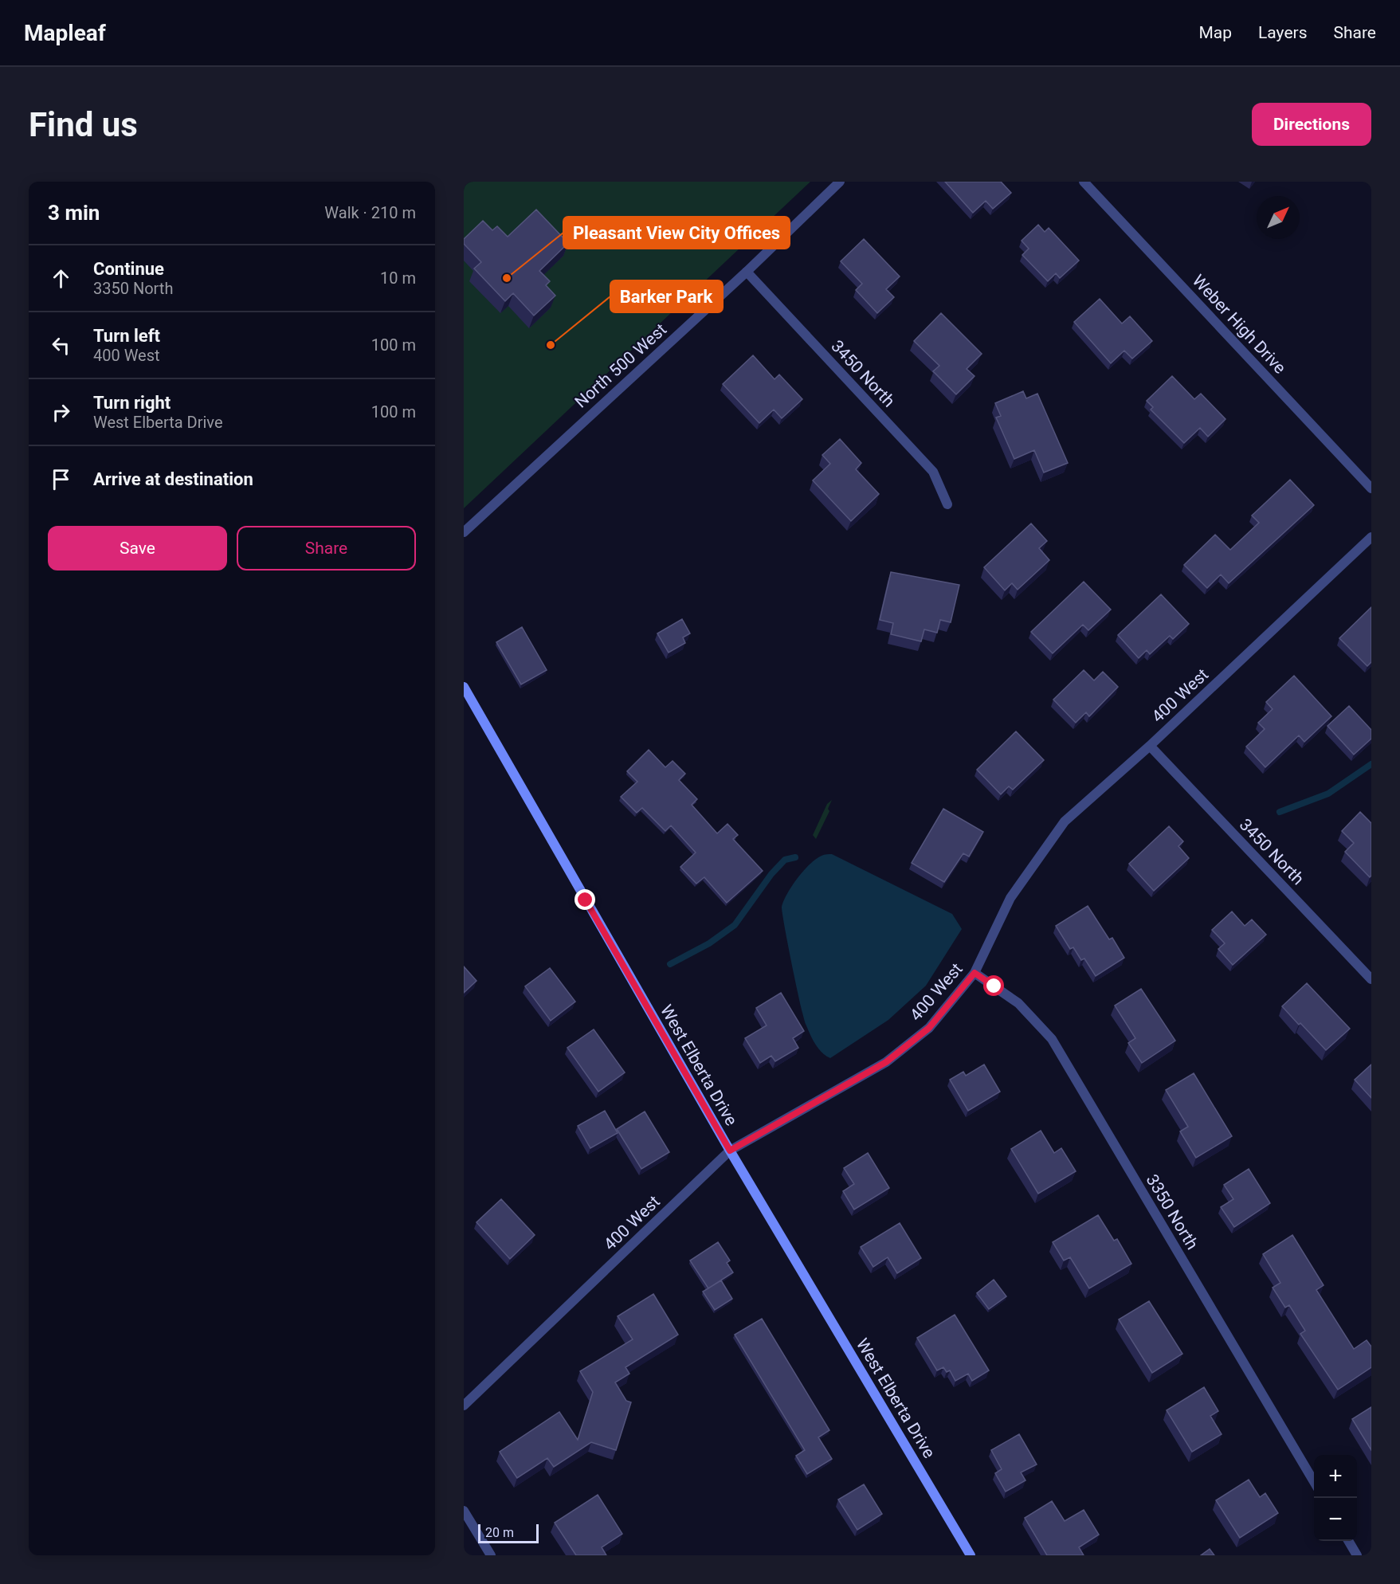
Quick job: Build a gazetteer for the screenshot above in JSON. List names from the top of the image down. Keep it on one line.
{"streets":{"main road":["West Elberta Drive"],"street":["Weber High Drive","North 500 West","3450 North","400 West","3350 North"]},"crossings":[["North 500 West","3450 North"],["3450 North","400 West"],["400 West","West Elberta Drive"],["400 West","3350 North"]],"places":["Pleasant View City Offices","Barker Park"],"scale_bar":"20 m","north":"top right","page":{"header":"Mapleaf","nav":["Map","Layers","Share"],"buttons":["Directions",["Save","Share"]],"title":"Find us","heading":["3 min","Walk · 210 m"],"list":[["Continue","3350 North","10 m"],["Turn left","400 West","100 m"],["Turn right","West Elberta Drive","100 m"],"Arrive at destination"],"map_buttons":["+","−"],"scale":"20 m"}}
